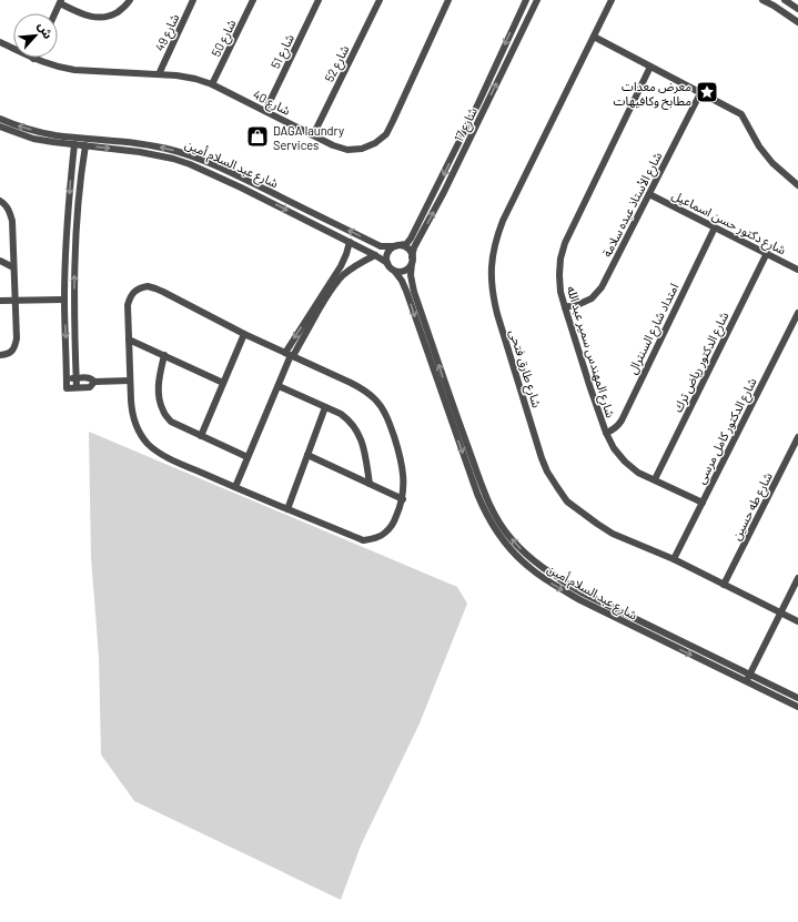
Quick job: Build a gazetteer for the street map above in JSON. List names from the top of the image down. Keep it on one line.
{"streets":{"street":["شارع 49","شارع 50","شارع 51","شارع 52","شارع 40","شارع 17","شارع عبد السلام أمين","شارع الأستاذ عبده سلامة","شارع دكتور حسن اسماعيل","امتداد شارع السنترال","شارع المهندس سمير عبد الله","شارع الدكتور رياض ترك","شارع طارق فتحى","شارع الدكتور كامل مرسى","شارع طه حسين"]},"crossings":[["شارع 49","شارع 40"],["شارع 50","شارع 40"],["شارع 51","شارع 40"],["شارع 52","شارع 40"],["شارع 17","شارع عبد السلام أمين"],["شارع الأستاذ عبده سلامة","شارع دكتور حسن اسماعيل"],["شارع الأستاذ عبده سلامة","شارع المهندس سمير عبد الله"],["شارع دكتور حسن اسماعيل","امتداد شارع السنترال"],["شارع دكتور حسن اسماعيل","شارع الدكتور رياض ترك"],["امتداد شارع السنترال","شارع المهندس سمير عبد الله"],["شارع المهندس سمير عبد الله","شارع الدكتور رياض ترك"],["شارع المهندس سمير عبد الله","شارع الدكتور كامل مرسى"],["شارع طارق فتحى","شارع الدكتور كامل مرسى"],["شارع طارق فتحى","شارع طه حسين"]],"places":{"place":["معرض معدات مطابخ وكافيهات"],"shop":["DAGA laundry Services"]},"north":"top right"}
